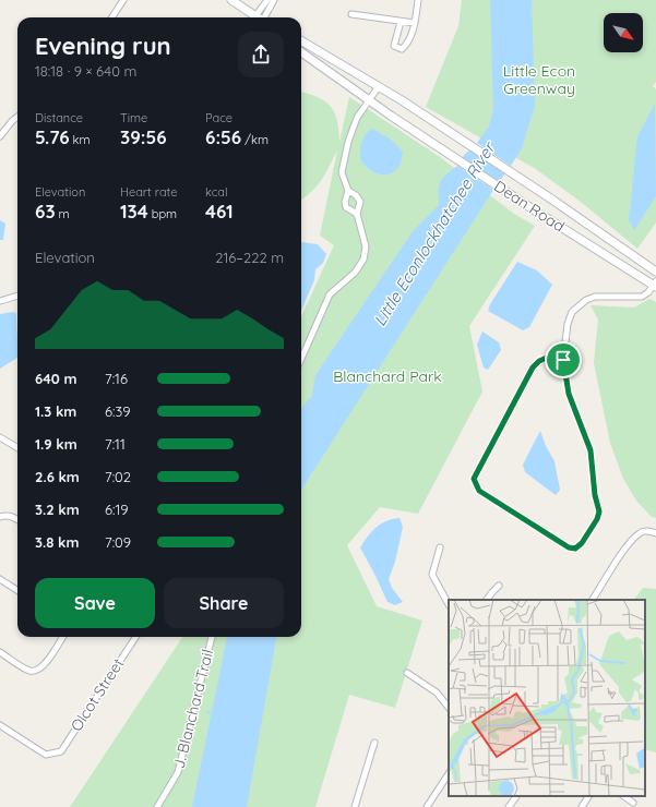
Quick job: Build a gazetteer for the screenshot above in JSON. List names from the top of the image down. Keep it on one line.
{"streets":{"main road":["Dean Road"],"street":["Olcot Street","J. Blanchard Trail"]},"water":["Little Econlockhatchee River"],"parks":["Little Econ Greenway","Blanchard Park"],"north":"bottom right","page":{"heading":["Evening run","18:18 · 9 × 640 m"],"stats":[["Distance","5.76 km"],["Time","39:56"],["Pace","6:56 /km"],["Elevation","63 m"],["Heart rate","134 bpm"],["kcal","461"]],"chart":["Elevation","216–222 m"],"list":[{"name":"640 m","note":"7:16"},{"name":"1.3 km","note":"6:39"},{"name":"1.9 km","note":"7:11"},{"name":"2.6 km","note":"7:02"},{"name":"3.2 km","note":"6:19"},{"name":"3.8 km","note":"7:09"}],"buttons":["Save","Share"]}}
